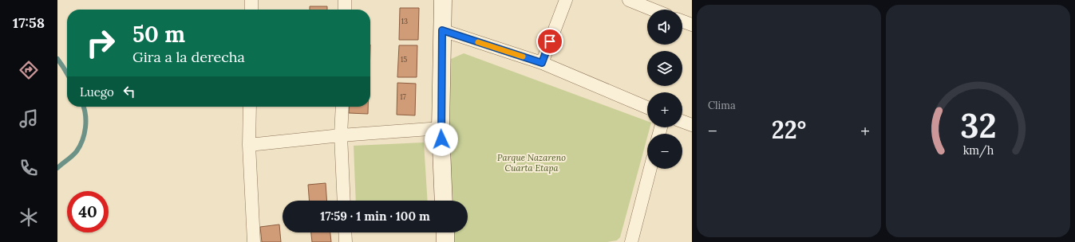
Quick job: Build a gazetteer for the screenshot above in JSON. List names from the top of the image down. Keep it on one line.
{"parks":["Parque Nazareno Cuarta Etapa"],"house_numbers":["13","15","17"],"page":{"tabs":"17:58","tile":"Clima","map_buttons":["+","−"],"turn":["50 m","Gira a la derecha"],"then":"Luego","heat":["−","22°","+"],"limit":"40","trip":"17:59 · 1 min · 100 m","gauge":["32","km/h"]}}
